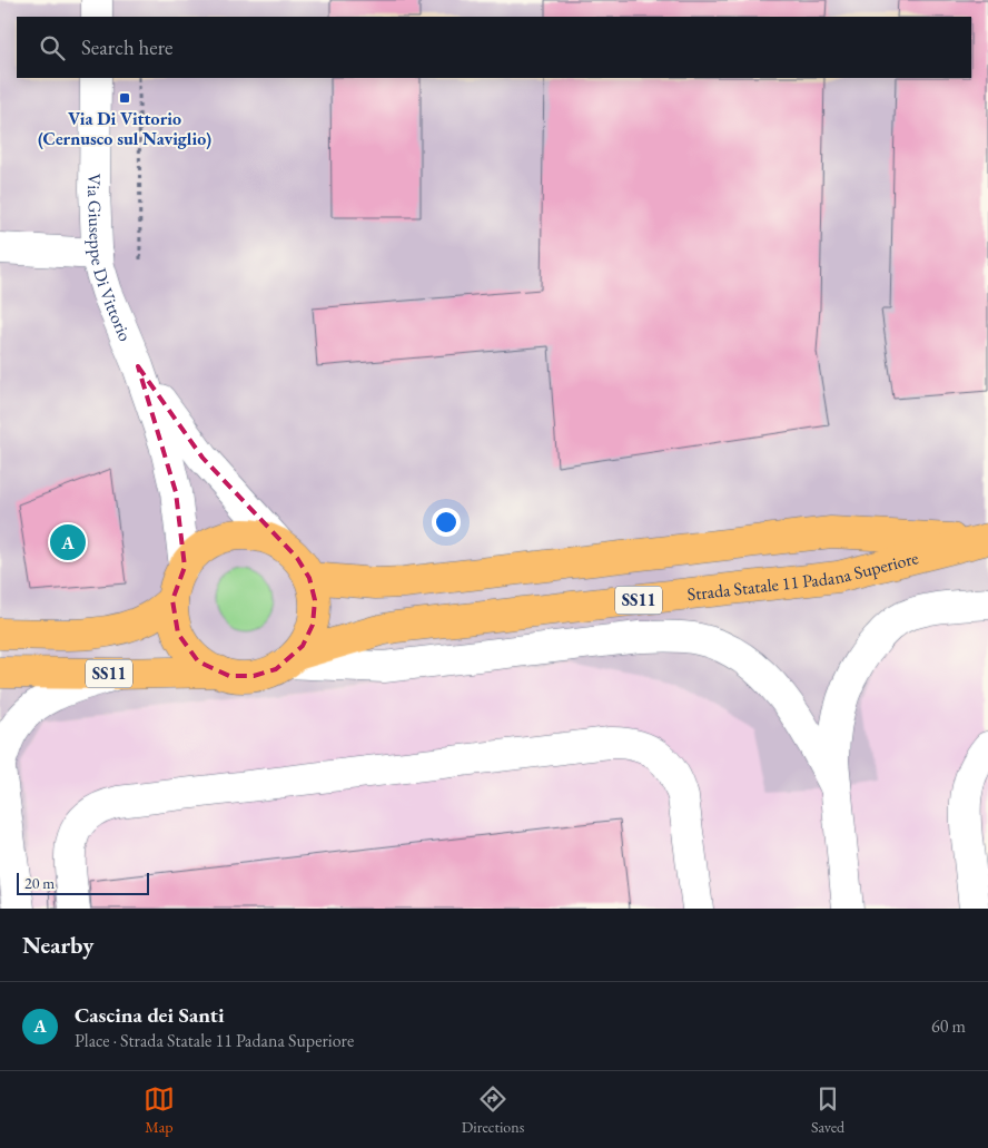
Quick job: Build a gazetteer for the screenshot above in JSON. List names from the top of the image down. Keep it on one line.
{"streets":{"main road":["Strada Statale 11 Padana Superiore","SS11"],"street":["Via Giuseppe Di Vittorio"]},"crossings":[["Via Giuseppe Di Vittorio","Strada Statale 11 Padana Superiore"],["Via Giuseppe Di Vittorio","SS11"],["Strada Statale 11 Padana Superiore","SS11"]],"places":{"transit":["Via Di Vittorio (Cernusco sul Naviglio)"]},"scale_bar":"20 m","page":{"search":"Search here","pins":"A","scale":"20 m","heading":"Nearby","list":[{"mark":"A","name":"Cascina dei Santi","note":"Place · Strada Statale 11 Padana Superiore","value":"60 m"}],"nav":["Map","Directions","Saved"]}}
